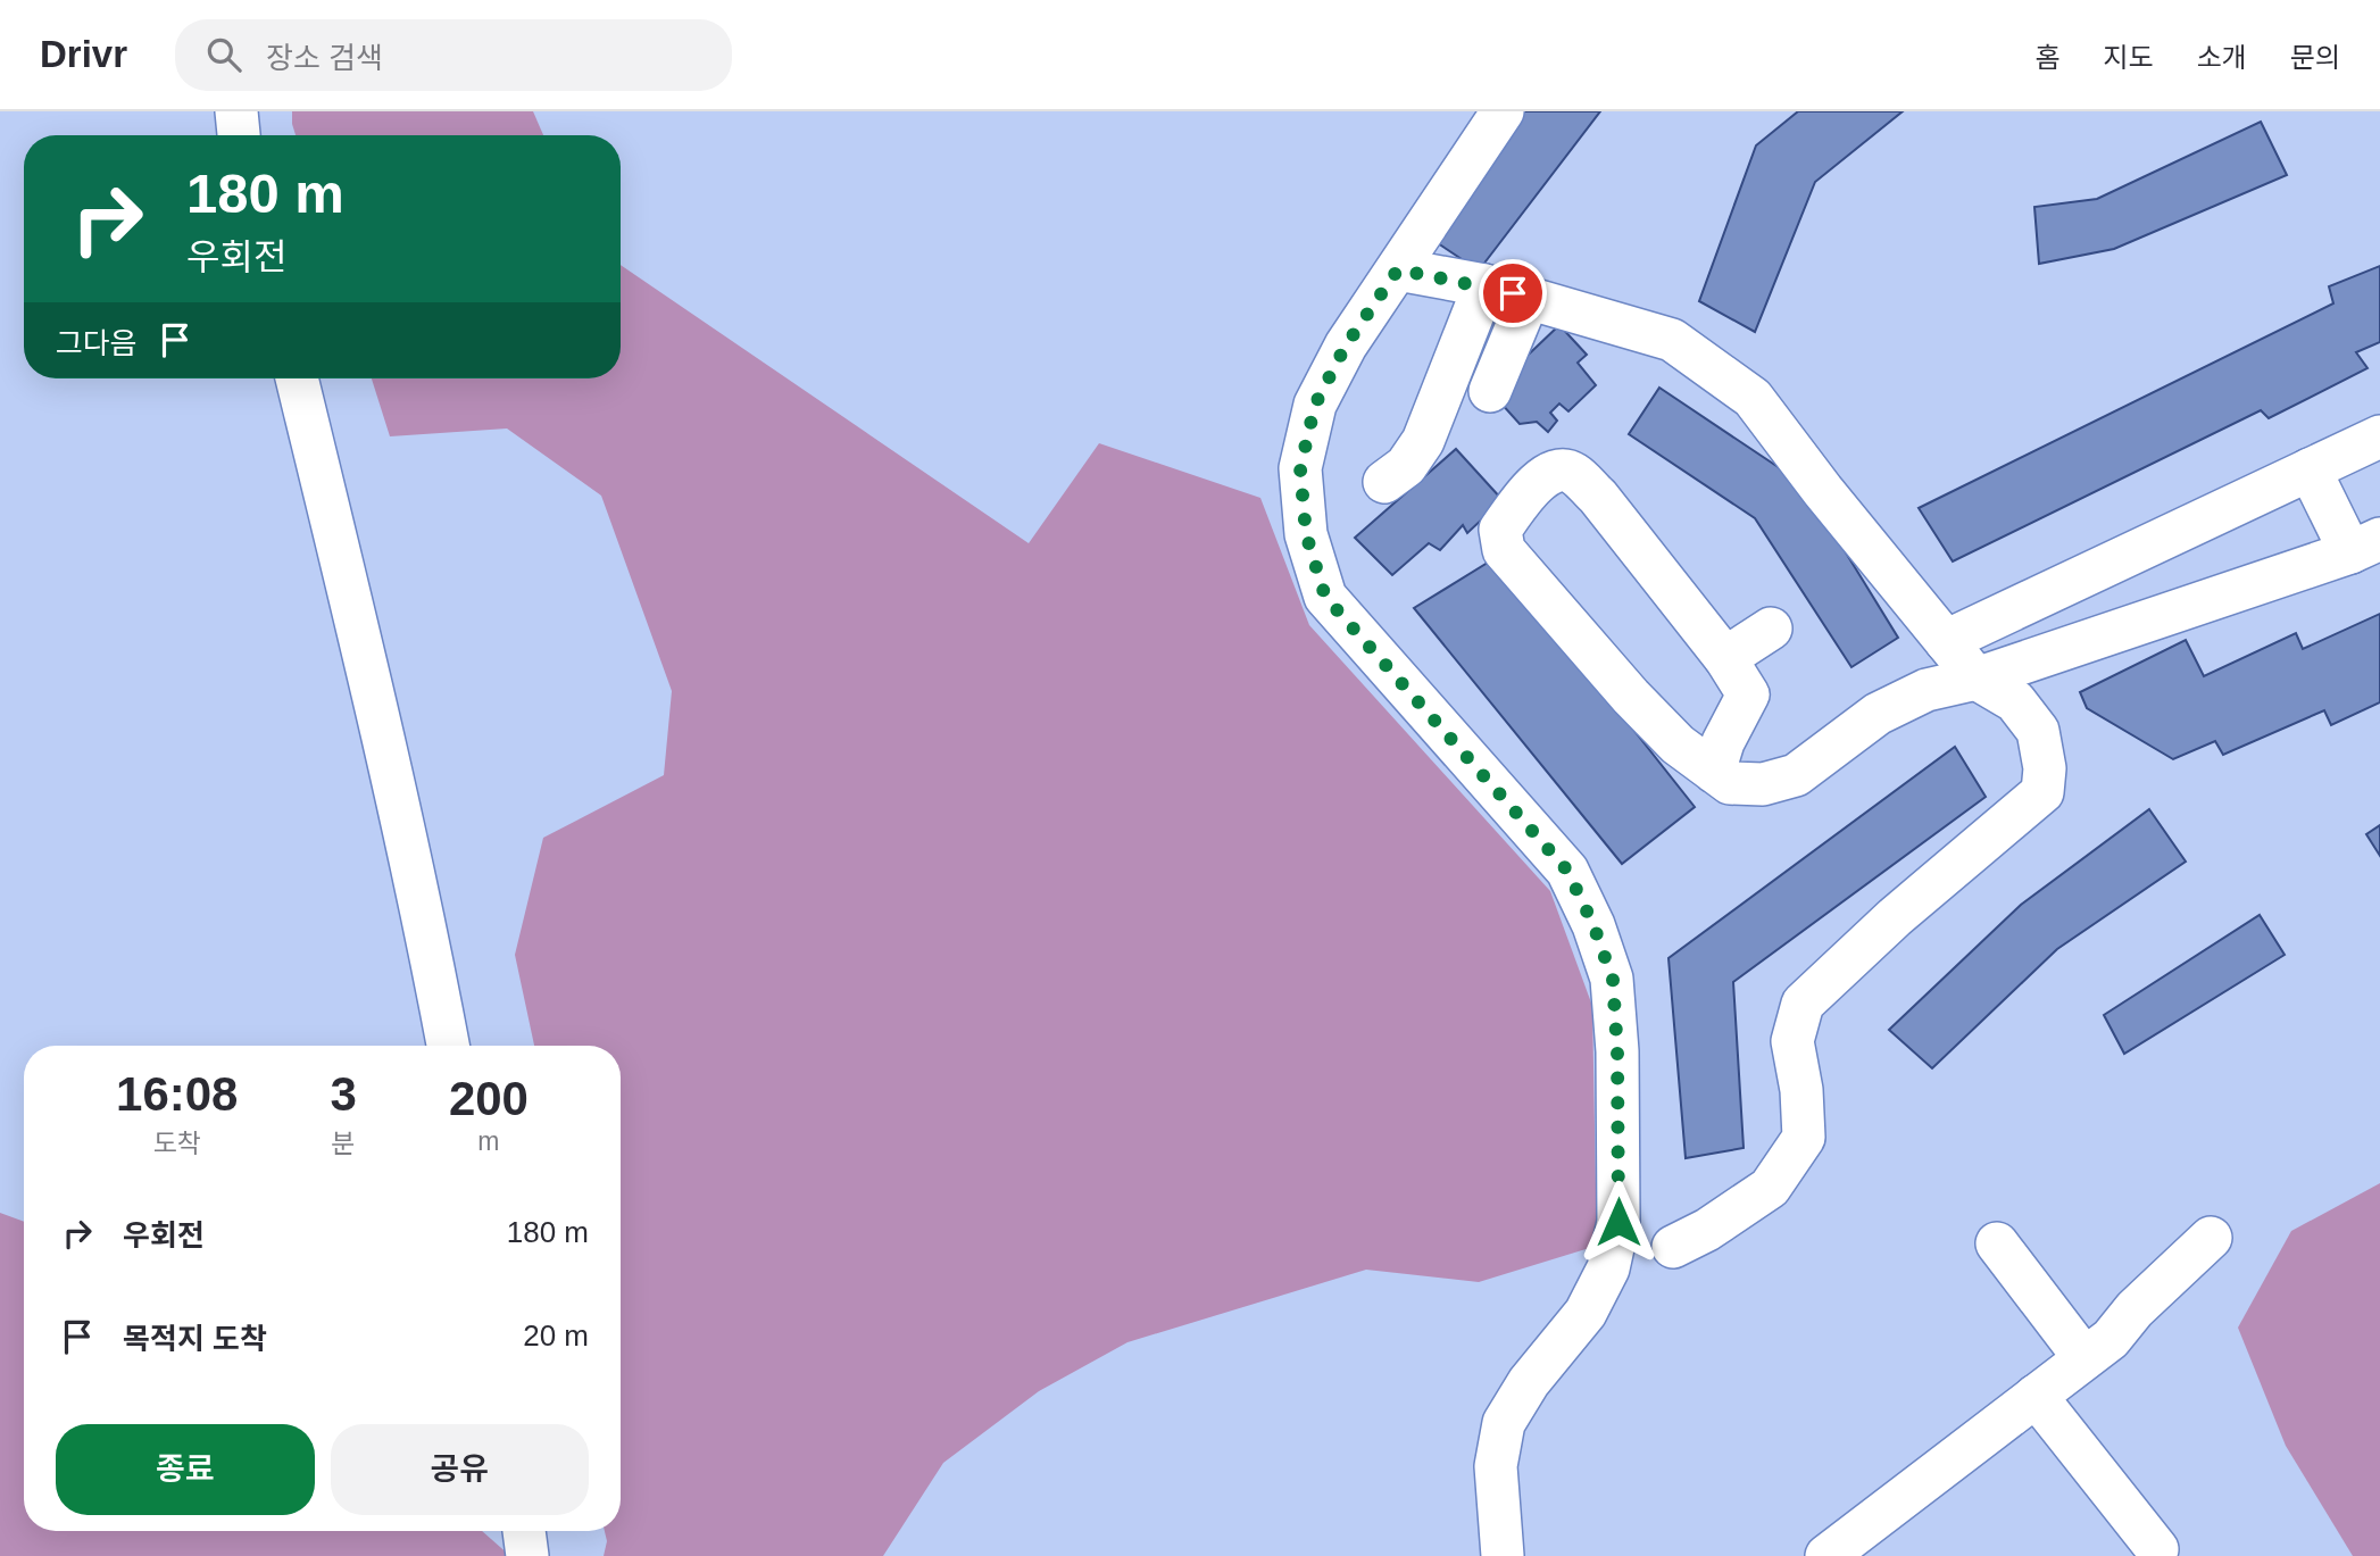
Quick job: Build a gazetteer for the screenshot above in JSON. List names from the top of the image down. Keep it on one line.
{"page":{"header":"Drivr","search":"장소 검색","nav":["홈","지도","소개","문의"],"turn":["180 m","우회전"],"then":"그다음","eta":["16:08","도착","3","분","200","m"],"list":[{"name":"우회전","value":"180 m"},{"name":"목적지 도착","value":"20 m"}],"buttons":["종료","공유"]}}
